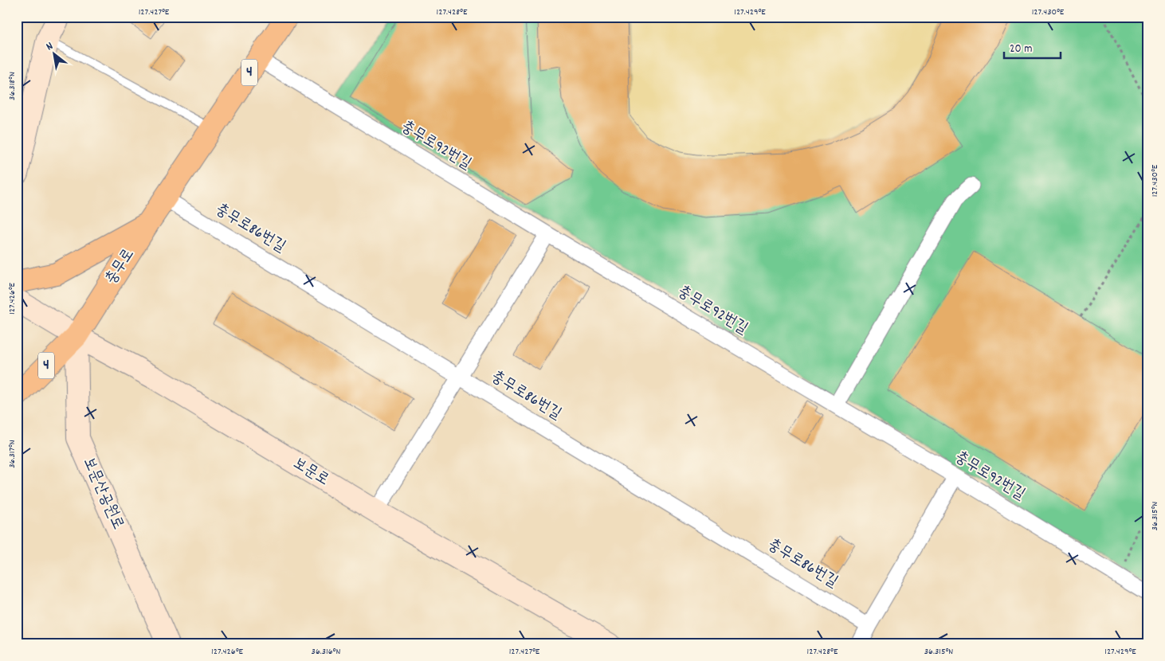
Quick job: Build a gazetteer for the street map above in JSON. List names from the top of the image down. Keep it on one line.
{"streets":{"main road":["4","충무로","보문로","보문산공원로"],"street":["충무로92번길","충무로86번길"]},"crossings":[["충무로92번길","충무로"],["충무로86번길","충무로"],["충무로","보문로"],["충무로","보문산공원로"],["보문로","보문산공원로"]],"scale_bar":"20 m","north":"top left","coordinates":["127.427°E","127.428°E","127.429°E","127.430°E","36.318°N","127.426°E","36.317°N","36.315°N","36.316°N"]}
